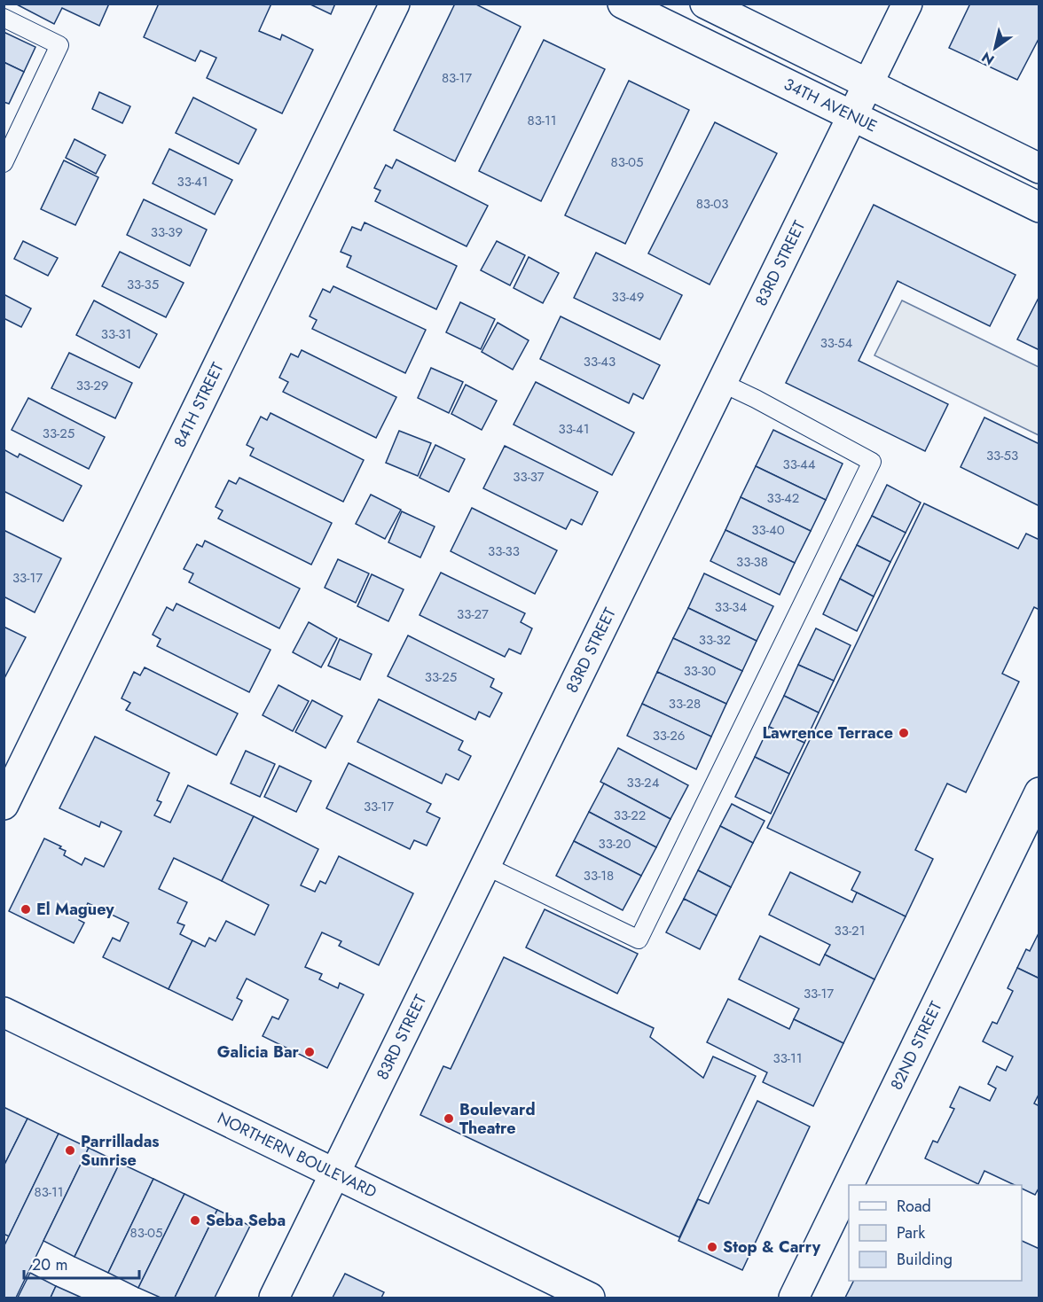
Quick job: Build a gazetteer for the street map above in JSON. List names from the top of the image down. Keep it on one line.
{"streets":{"street":["34TH AVENUE","83RD STREET","84TH STREET","82ND STREET","NORTHERN BOULEVARD"]},"crossings":[["34TH AVENUE","83RD STREET"],["83RD STREET","NORTHERN BOULEVARD"]],"places":["Lawrence Terrace","El Maguey","Galicia Bar","Boulevard Theatre","Parrilladas Sunrise","Seba Seba","Stop & Carry"],"house_numbers":["83-17","83-11","83-05","33-41","83-03","33-39","33-35","33-49","33-31","33-54","33-43","33-29","33-41","33-25","33-53","33-44","33-37","33-42","33-40","33-33","33-38","33-17","33-34","33-27","33-32","33-30","33-25","33-28","33-26","33-24","33-17","33-22","33-20","33-18","33-21","33-17","33-11","83-11","83-05"],"legend":["Road","Park","Building"],"scale_bar":"20 m","north":"bottom left"}
